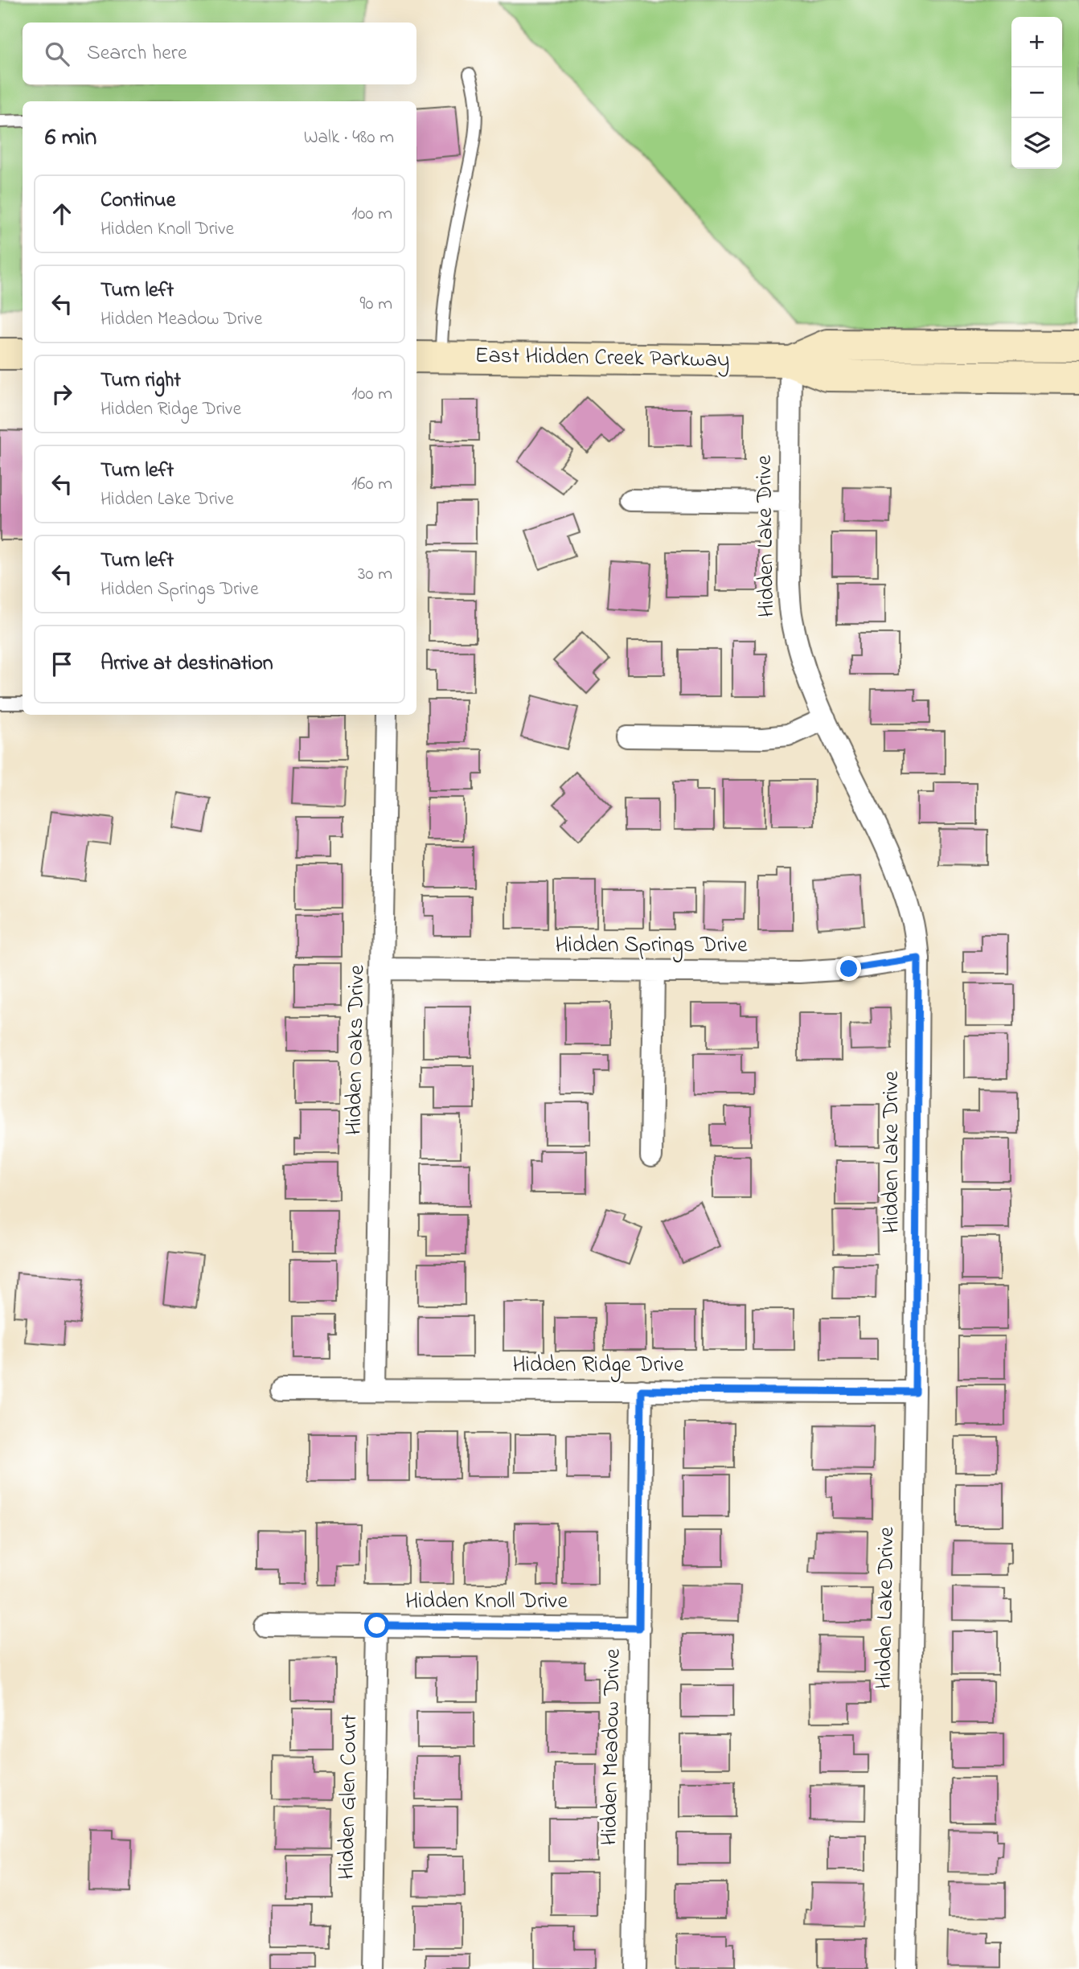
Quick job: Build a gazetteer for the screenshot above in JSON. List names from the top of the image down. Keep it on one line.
{"streets":{"main road":["East Hidden Creek Parkway"],"street":["Hidden Lake Drive","Hidden Springs Drive","Hidden Oaks Drive","Hidden Ridge Drive","Hidden Knoll Drive","Hidden Meadow Drive","Hidden Glen Court"]},"crossings":[["East Hidden Creek Parkway","Hidden Lake Drive"],["Hidden Lake Drive","Hidden Springs Drive"],["Hidden Lake Drive","Hidden Ridge Drive"],["Hidden Springs Drive","Hidden Oaks Drive"],["Hidden Oaks Drive","Hidden Ridge Drive"],["Hidden Ridge Drive","Hidden Meadow Drive"],["Hidden Knoll Drive","Hidden Meadow Drive"],["Hidden Knoll Drive","Hidden Glen Court"]],"page":{"map_buttons":["+","−"],"search":"Search here","heading":["6 min","Walk · 480 m"],"list":[["Continue","Hidden Knoll Drive","100 m"],["Turn left","Hidden Meadow Drive","90 m"],["Turn right","Hidden Ridge Drive","100 m"],["Turn left","Hidden Lake Drive","160 m"],["Turn left","Hidden Springs Drive","30 m"],"Arrive at destination"]}}
